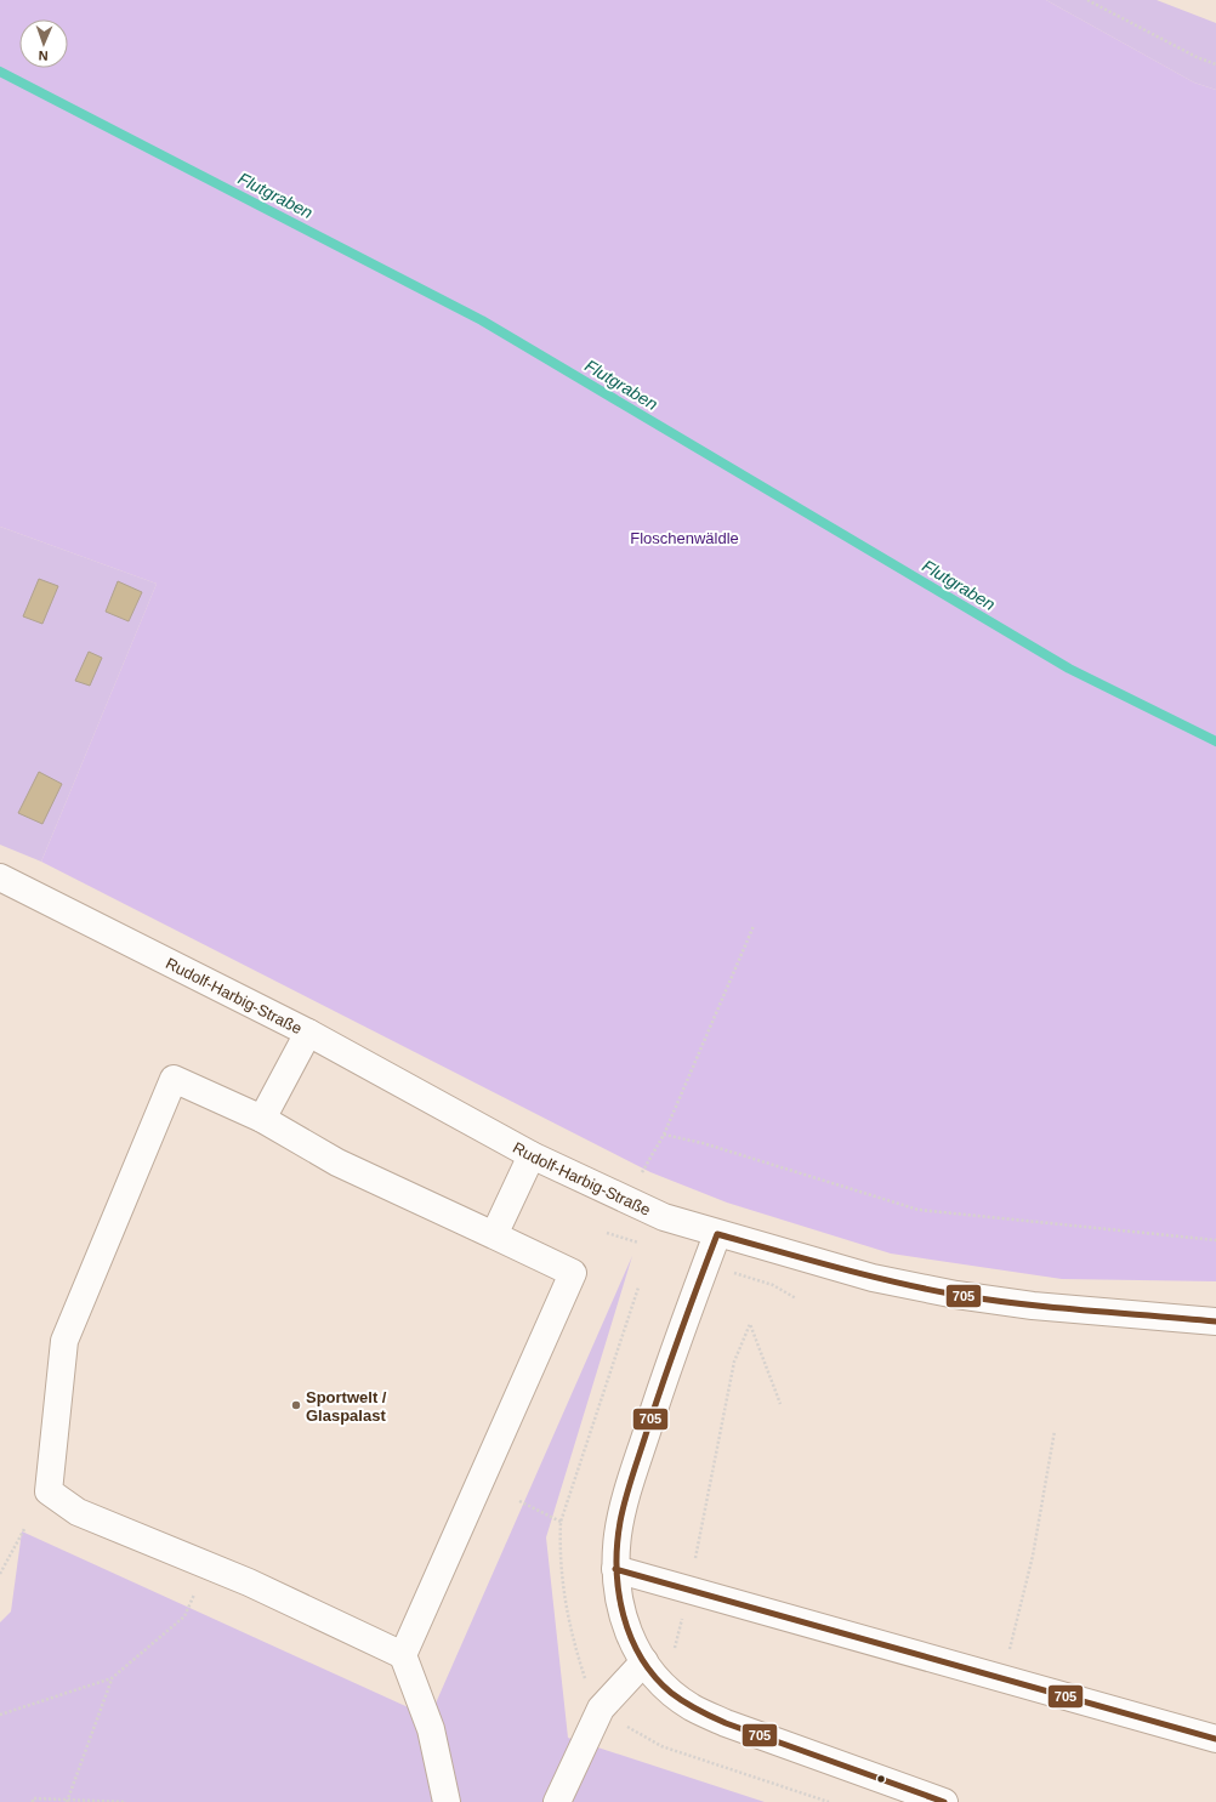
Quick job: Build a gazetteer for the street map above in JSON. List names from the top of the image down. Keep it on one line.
{"streets":{"street":["Rudolf-Harbig-Straße"]},"water":["Flutgraben"],"parks":["Floschenwäldle"],"places":["Sportwelt / Glaspalast"],"lines":["transit line 705"],"north":"bottom"}
